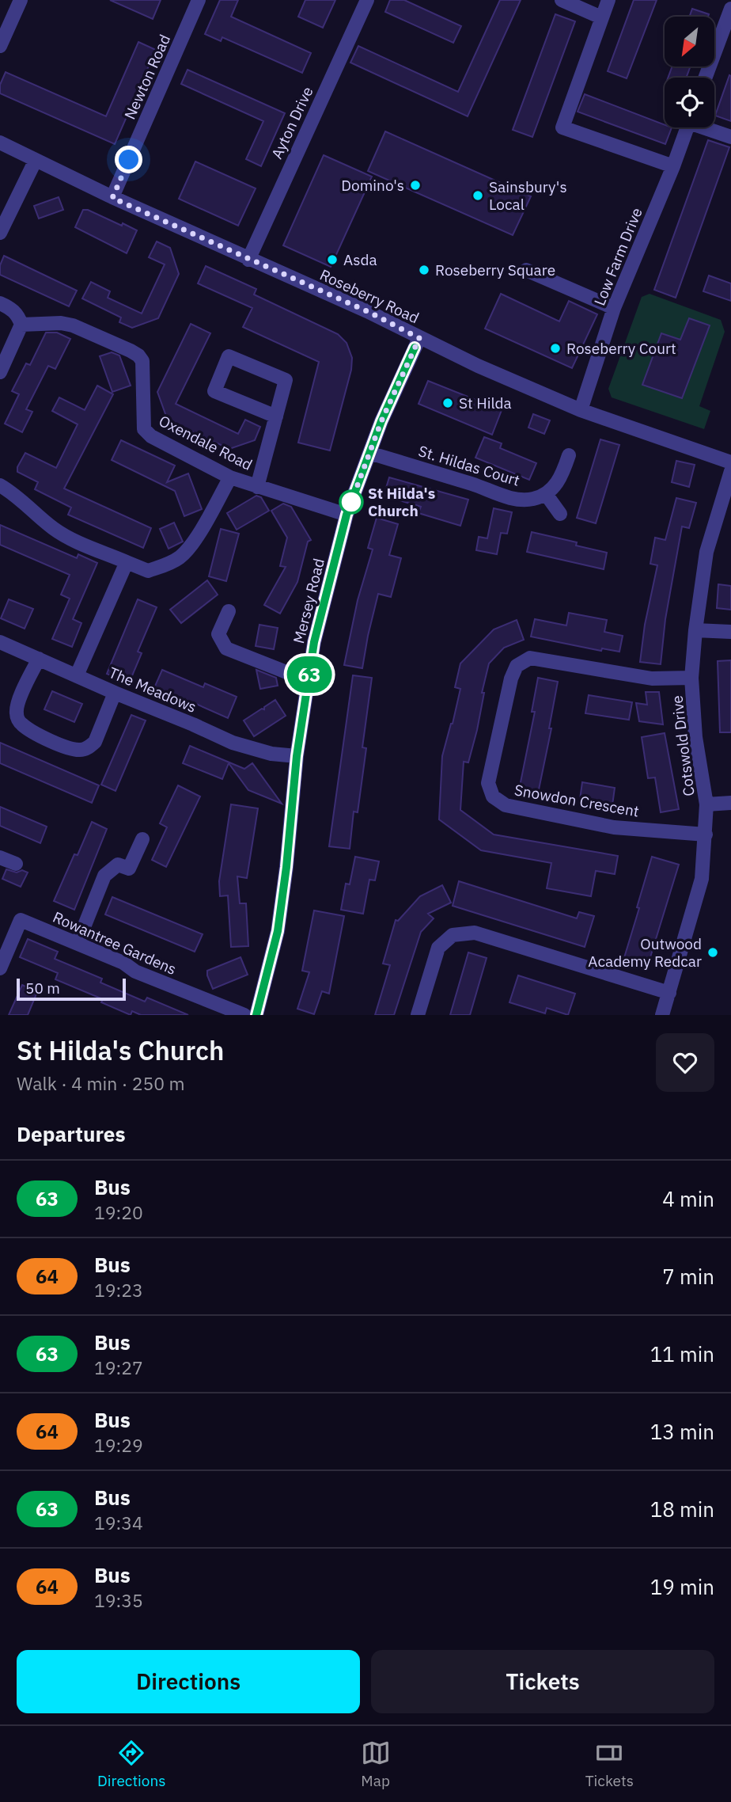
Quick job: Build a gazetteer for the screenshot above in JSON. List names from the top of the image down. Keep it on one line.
{"streets":{"street":["Newton Road","Ayton Drive","Low Farm Drive","Roseberry Road","Oxendale Road","St. Hildas Court","Mersey Road","The Meadows","Cotswold Drive","Snowdon Crescent","Rowantree Gardens"]},"crossings":[["Newton Road","Roseberry Road"],["Ayton Drive","Roseberry Road"],["Low Farm Drive","Roseberry Road"],["Roseberry Road","Mersey Road"],["Oxendale Road","Mersey Road"],["St. Hildas Court","Mersey Road"],["Mersey Road","The Meadows"],["Cotswold Drive","Snowdon Crescent"]],"places":["Domino's","Sainsbury's Local","Asda","Roseberry Square","Roseberry Court","St Hilda","St Hilda's Church","Outwood Academy Redcar"],"lines":["bus line 63"],"scale_bar":"50 m","north":"bottom left","page":{"on_map":"63","scale":"50 m","heading":[["St Hilda's Church","Walk · 4 min · 250 m"],"Departures"],"list":[{"mark":"63","name":"Bus","note":"19:20","value":"4 min"},{"mark":"64","name":"Bus","note":"19:23","value":"7 min"},{"mark":"63","name":"Bus","note":"19:27","value":"11 min"},{"mark":"64","name":"Bus","note":"19:29","value":"13 min"},{"mark":"63","name":"Bus","note":"19:34","value":"18 min"},{"mark":"64","name":"Bus","note":"19:35","value":"19 min"}],"buttons":["Directions","Tickets"],"tabs":["Directions","Map","Tickets"]}}
